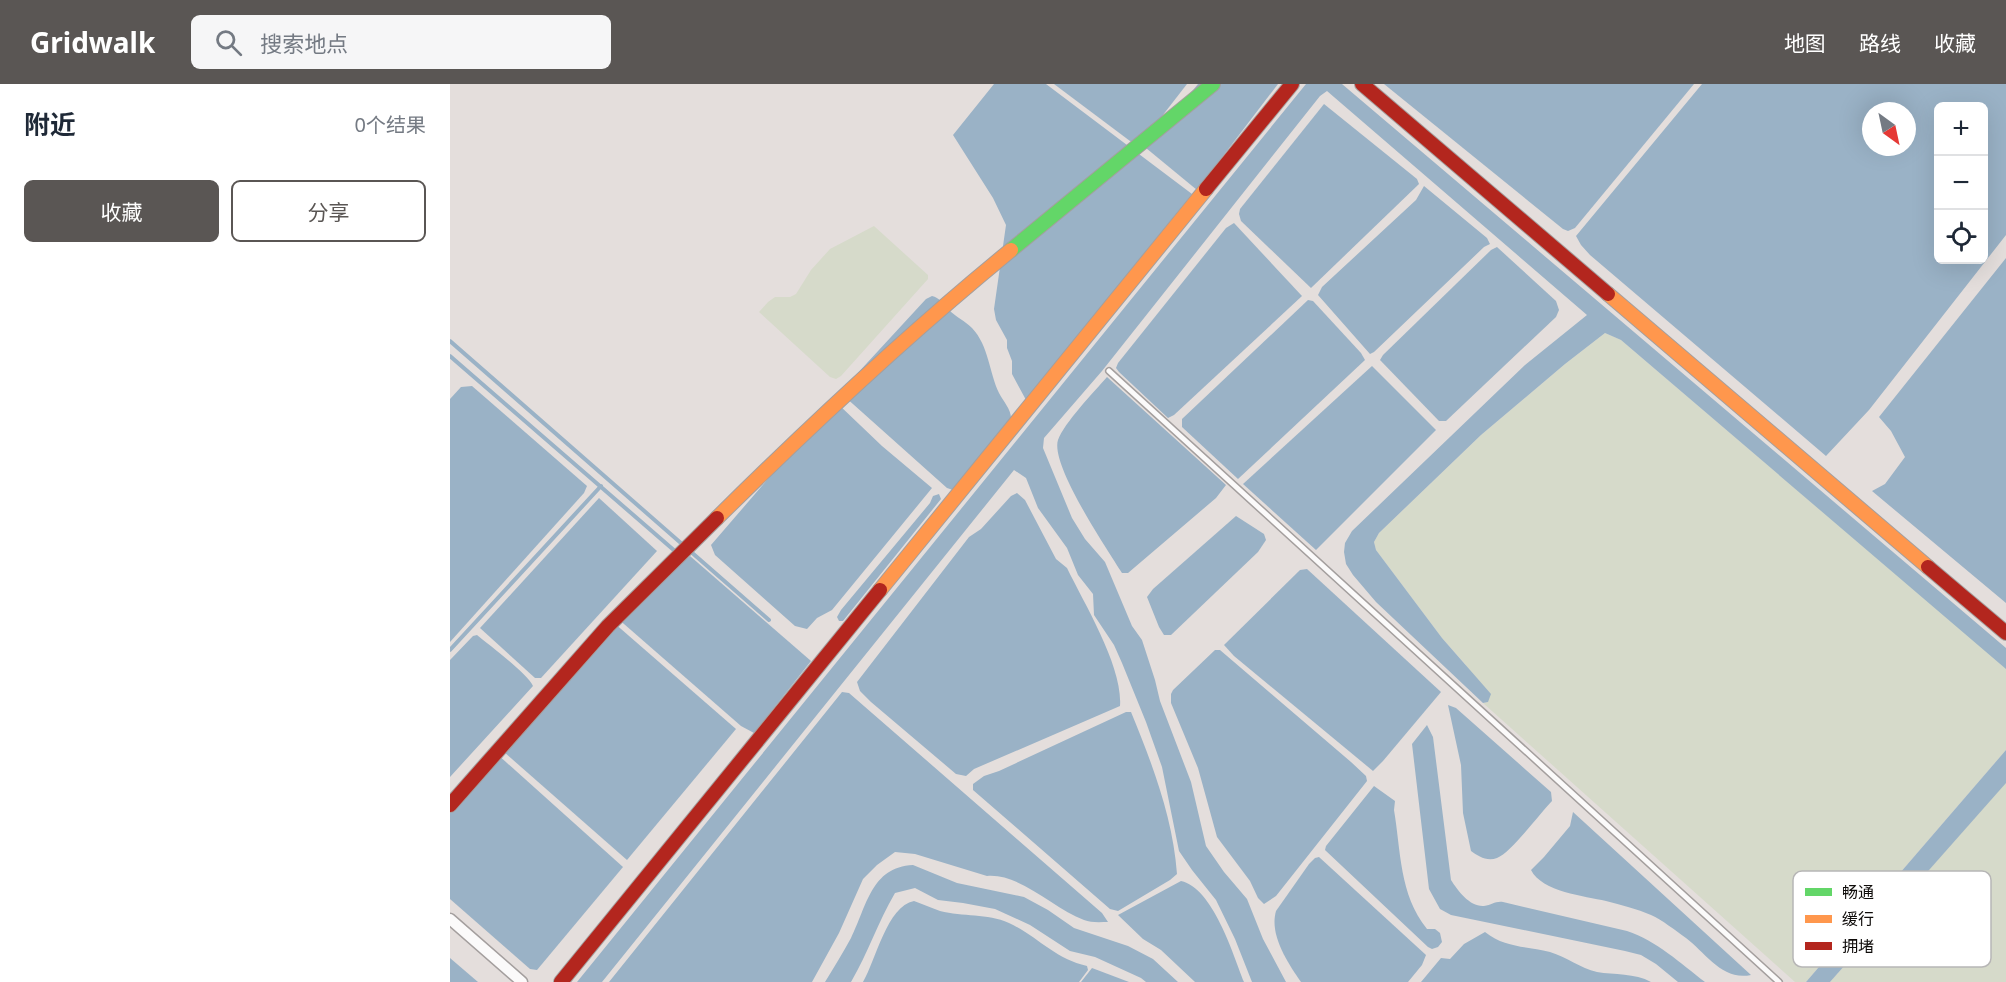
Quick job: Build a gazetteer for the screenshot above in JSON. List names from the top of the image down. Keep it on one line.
{"legend":["畅通","缓行","拥堵"],"north":"bottom right","page":{"header":"Gridwalk","search":"搜索地点","nav":["地图","路线","收藏"],"heading":["附近","0个结果"],"map_buttons":["+","−"],"buttons":["收藏","分享"]}}
